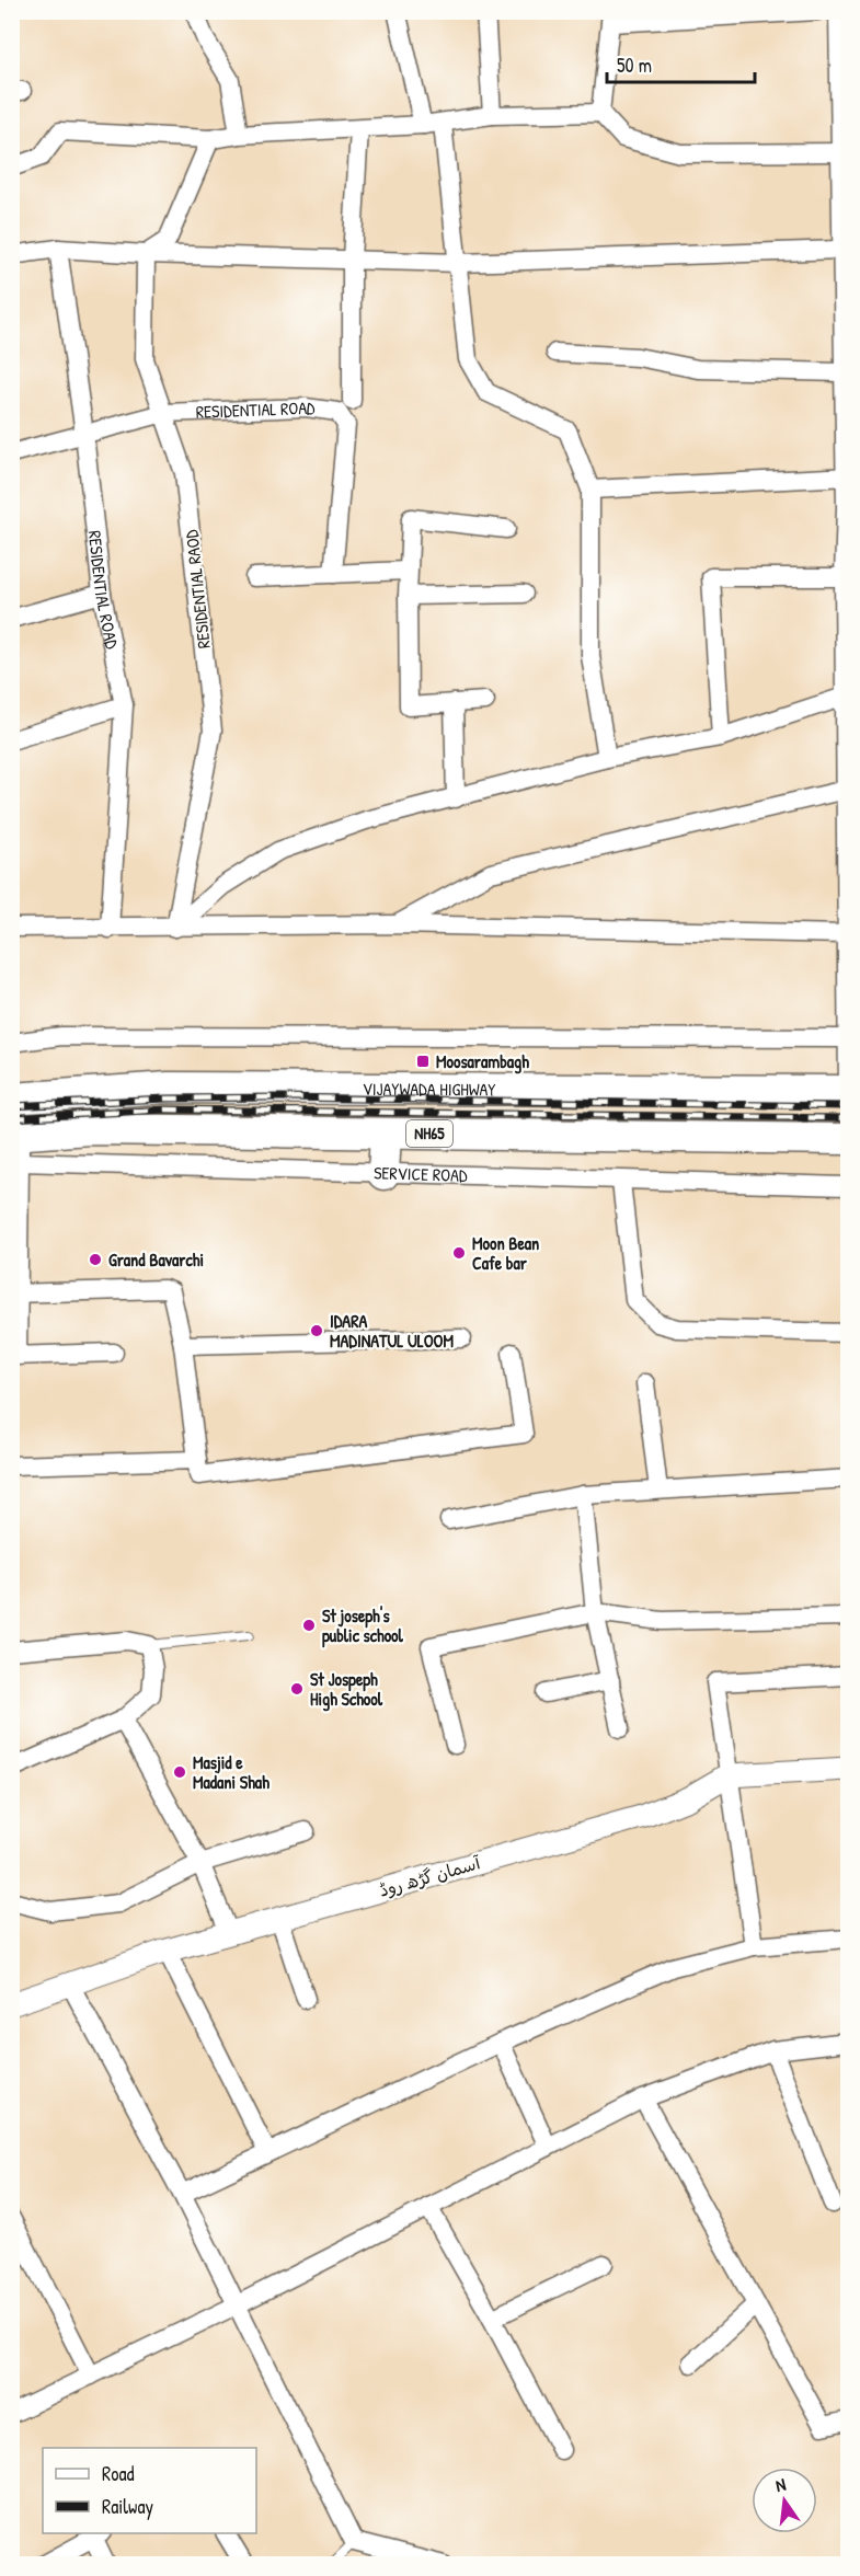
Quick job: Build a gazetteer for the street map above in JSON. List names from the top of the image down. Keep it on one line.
{"streets":{"highway":["VIJAYWADA HIGHWAY","NH65"],"street":["RESIDENTIAL ROAD","RESIDENTIAL RAOD","SERVICE ROAD","آسمان گڑھ روڈ"]},"crossings":[["RESIDENTIAL ROAD","RESIDENTIAL RAOD"],["NH65","SERVICE ROAD"]],"places":{"transit":["Moosarambagh"],"other":["Moon Bean Cafe bar","Grand Bavarchi","IDARA MADINATUL ULOOM","St joseph's public school","St Jospeph High School","Masjid e Madani Shah"]},"legend":["Road","Railway"],"scale_bar":"50 m","north":"top"}
